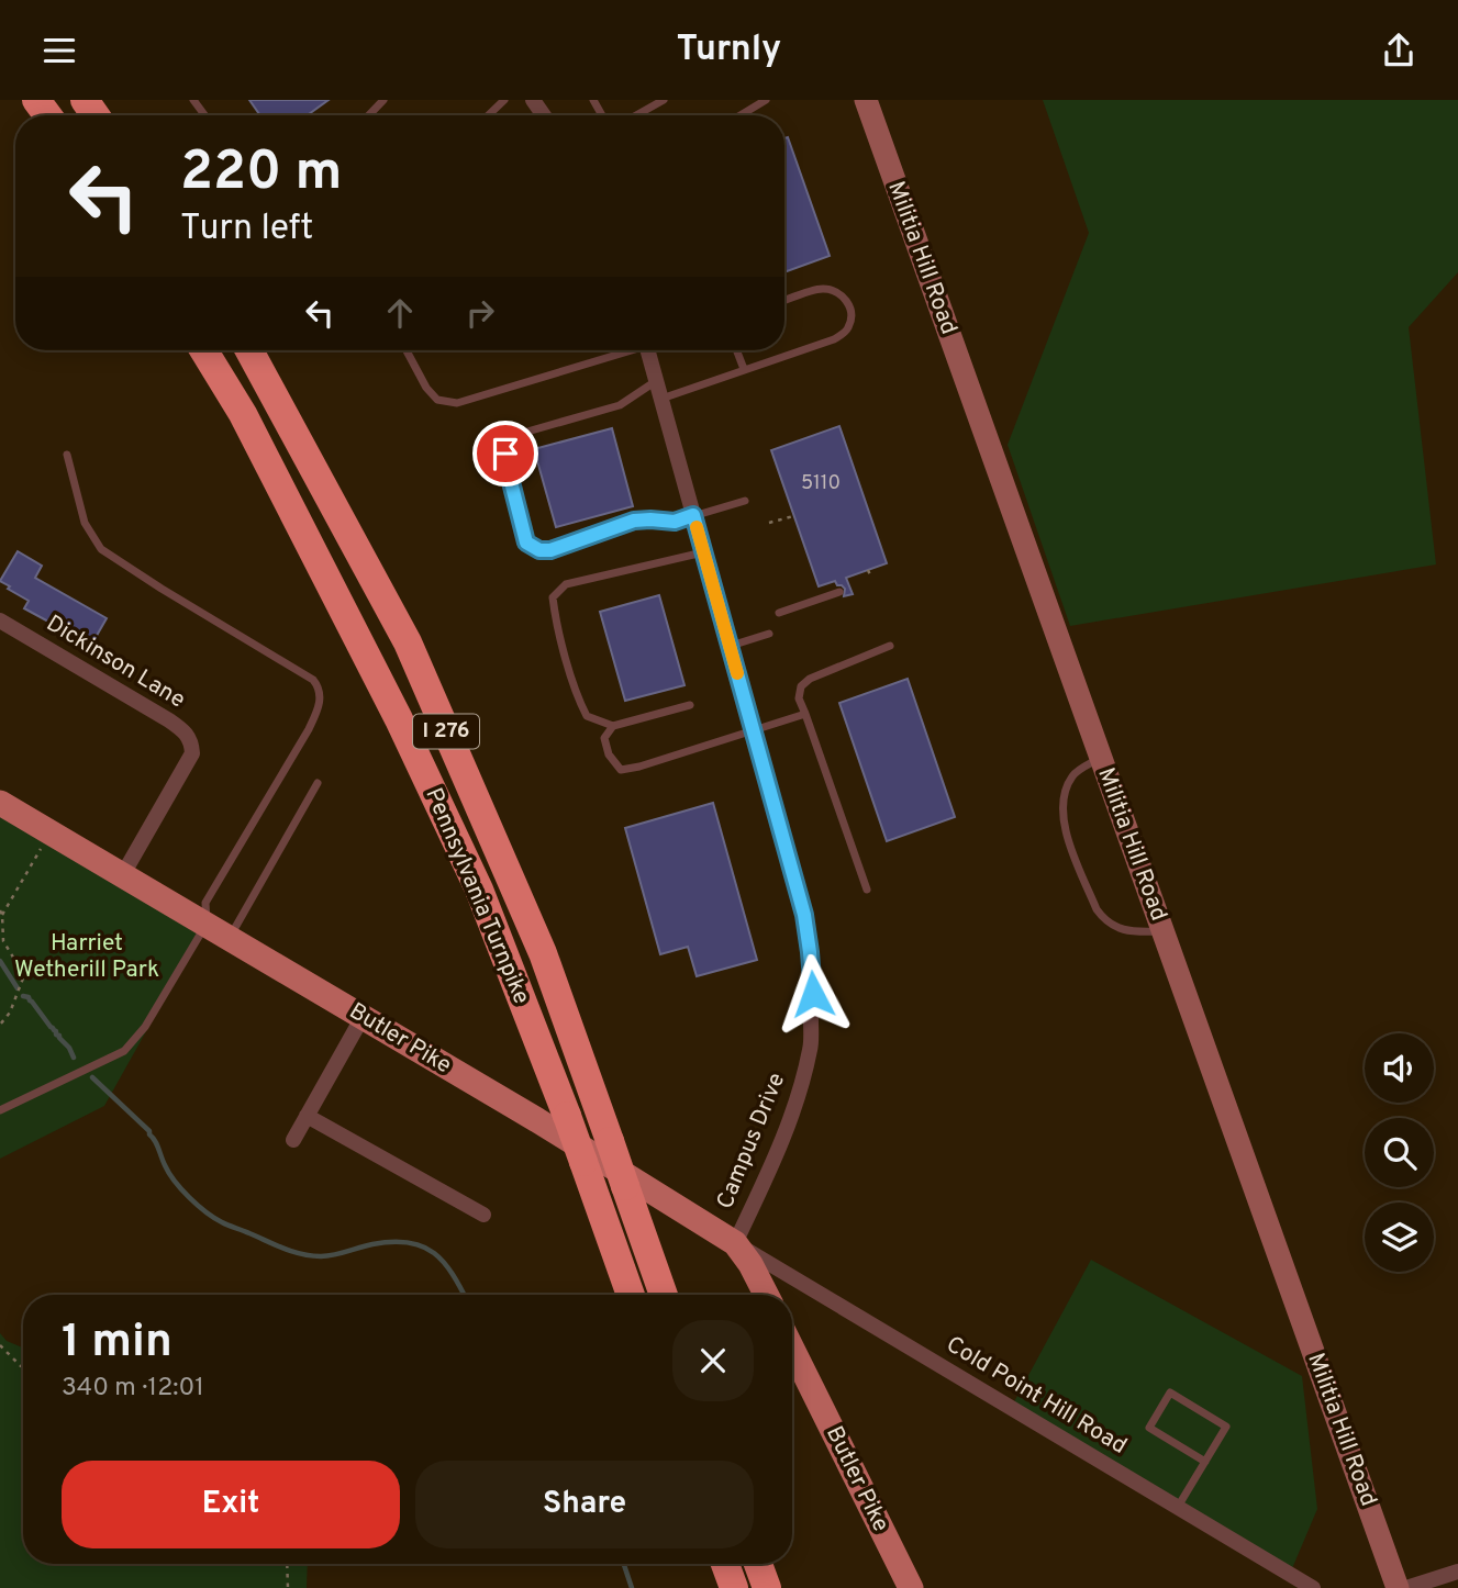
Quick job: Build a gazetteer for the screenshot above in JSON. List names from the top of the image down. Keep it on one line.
{"streets":{"highway":["I 276","Pennsylvania Turnpike"],"main road":["Butler Pike"],"street":["Militia Hill Road","Dickinson Lane","Campus Drive","Cold Point Hill Road"]},"crossings":[["Dickinson Lane","Butler Pike"],["Butler Pike","Campus Drive"],["Butler Pike","Cold Point Hill Road"],["Campus Drive","Cold Point Hill Road"]],"parks":["Harriet Wetherill Park"],"house_numbers":["5110"],"page":{"header":"Turnly","turn":["220 m","Turn left"],"heading":["1 min","340 m · 12:01"],"buttons":["Exit","Share"]}}
